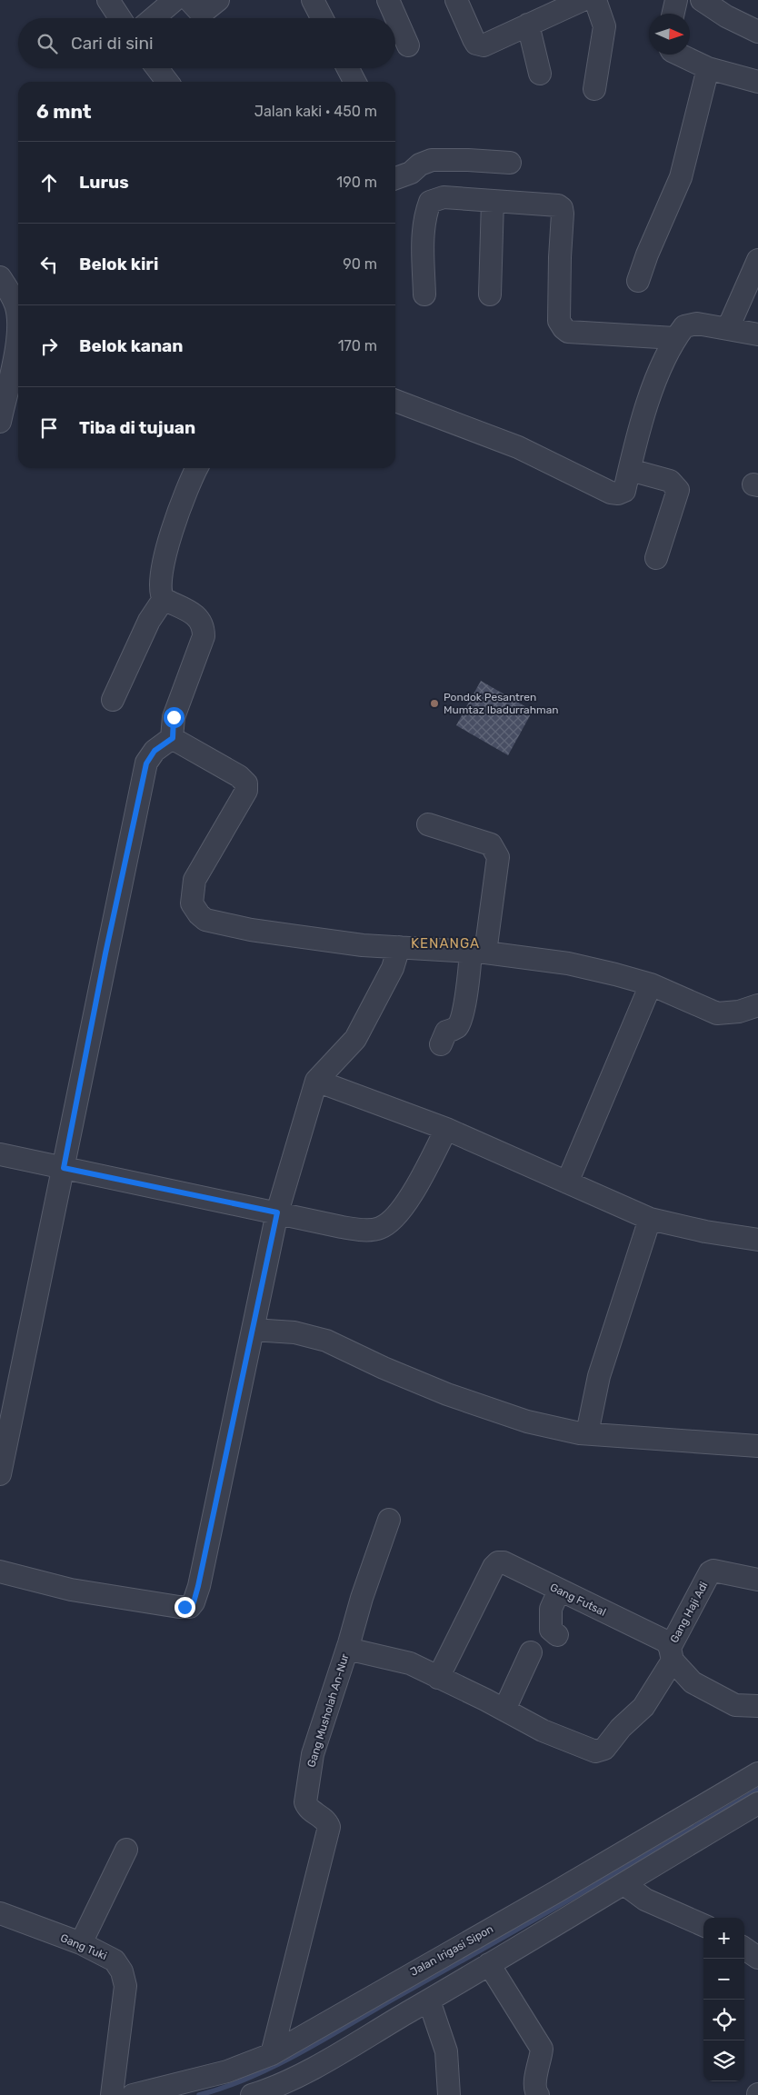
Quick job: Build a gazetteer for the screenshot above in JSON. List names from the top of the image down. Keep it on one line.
{"streets":{"street":["Gang Futsal","Gang Haji Adi","Gang Musholah An-Nur","Gang Tuki","Jalan Irigasi Sipon"]},"crossings":[["Gang Futsal","Gang Haji Adi"],["Gang Musholah An-Nur","Jalan Irigasi Sipon"]],"districts":["KENANGA"],"places":["Pondok Pesantren Mumtaz Ibadurrahman"],"north":"right","page":{"search":"Cari di sini","heading":["6 mnt","Jalan kaki · 450 m"],"list":[["Lurus","190 m"],["Belok kiri","90 m"],["Belok kanan","170 m"],"Tiba di tujuan"],"map_buttons":["+","−"]}}
